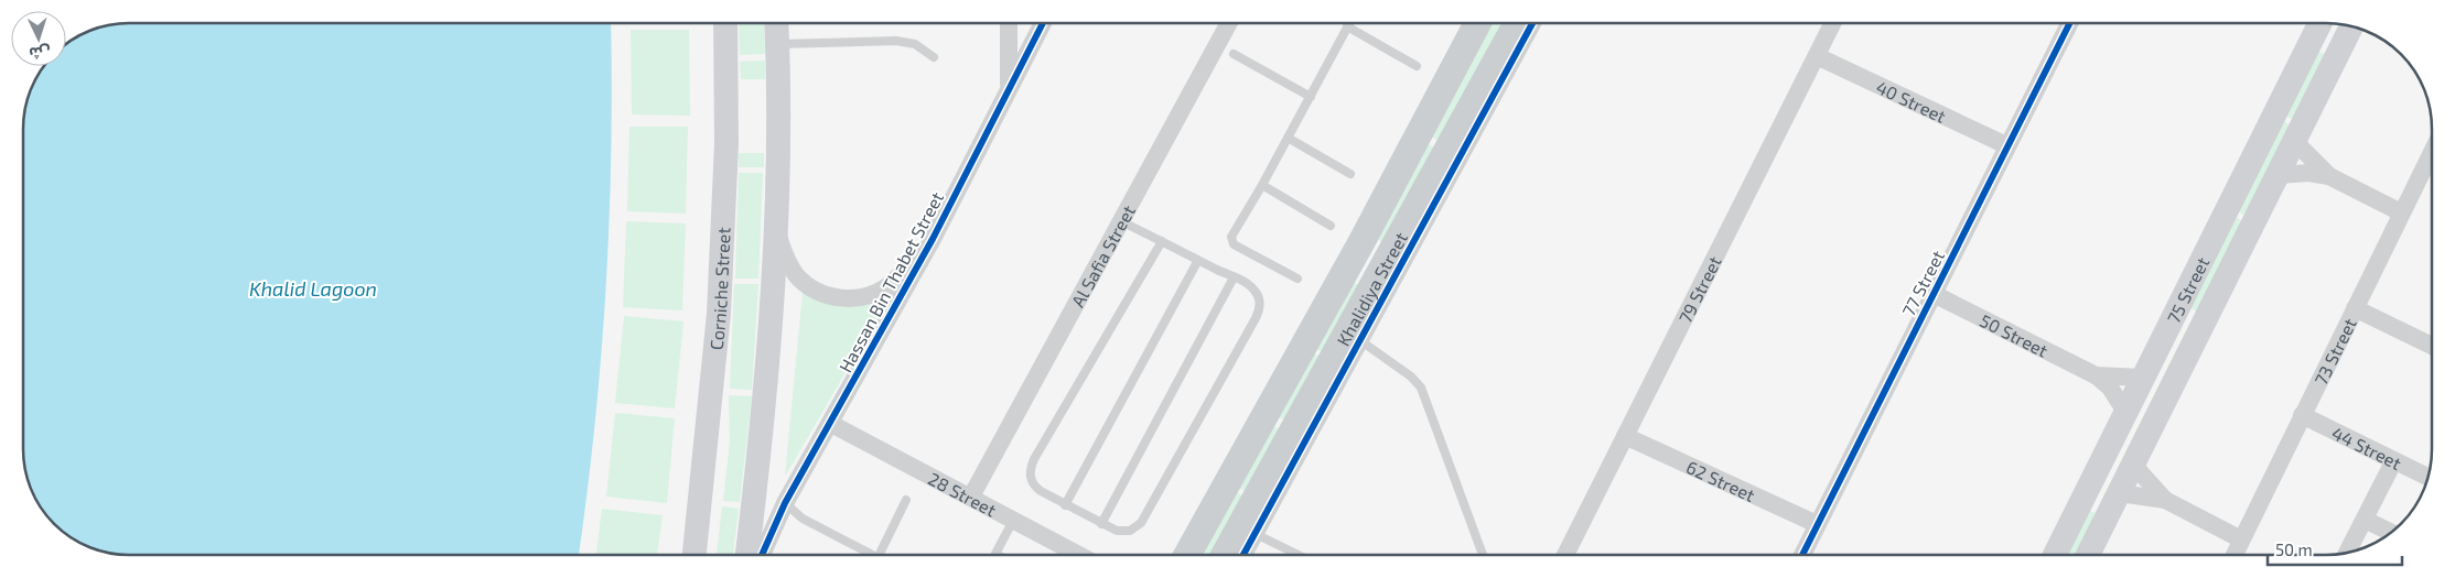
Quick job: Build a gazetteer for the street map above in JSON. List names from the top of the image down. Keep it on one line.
{"streets":{"main road":["Khalidiya Street"],"street":["40 Street","Al Safia Street","Hassan Bin Thabet Street","77 Street","Corniche Street","79 Street","75 Street","50 Street","73 Street","44 Street","62 Street","28 Street"]},"crossings":[["40 Street","77 Street"],["40 Street","79 Street"],["Al Safia Street","28 Street"],["Hassan Bin Thabet Street","28 Street"],["77 Street","50 Street"],["77 Street","62 Street"],["79 Street","62 Street"],["75 Street","50 Street"],["73 Street","44 Street"]],"water":["Khalid Lagoon"],"scale_bar":"50 m","north":"bottom"}
